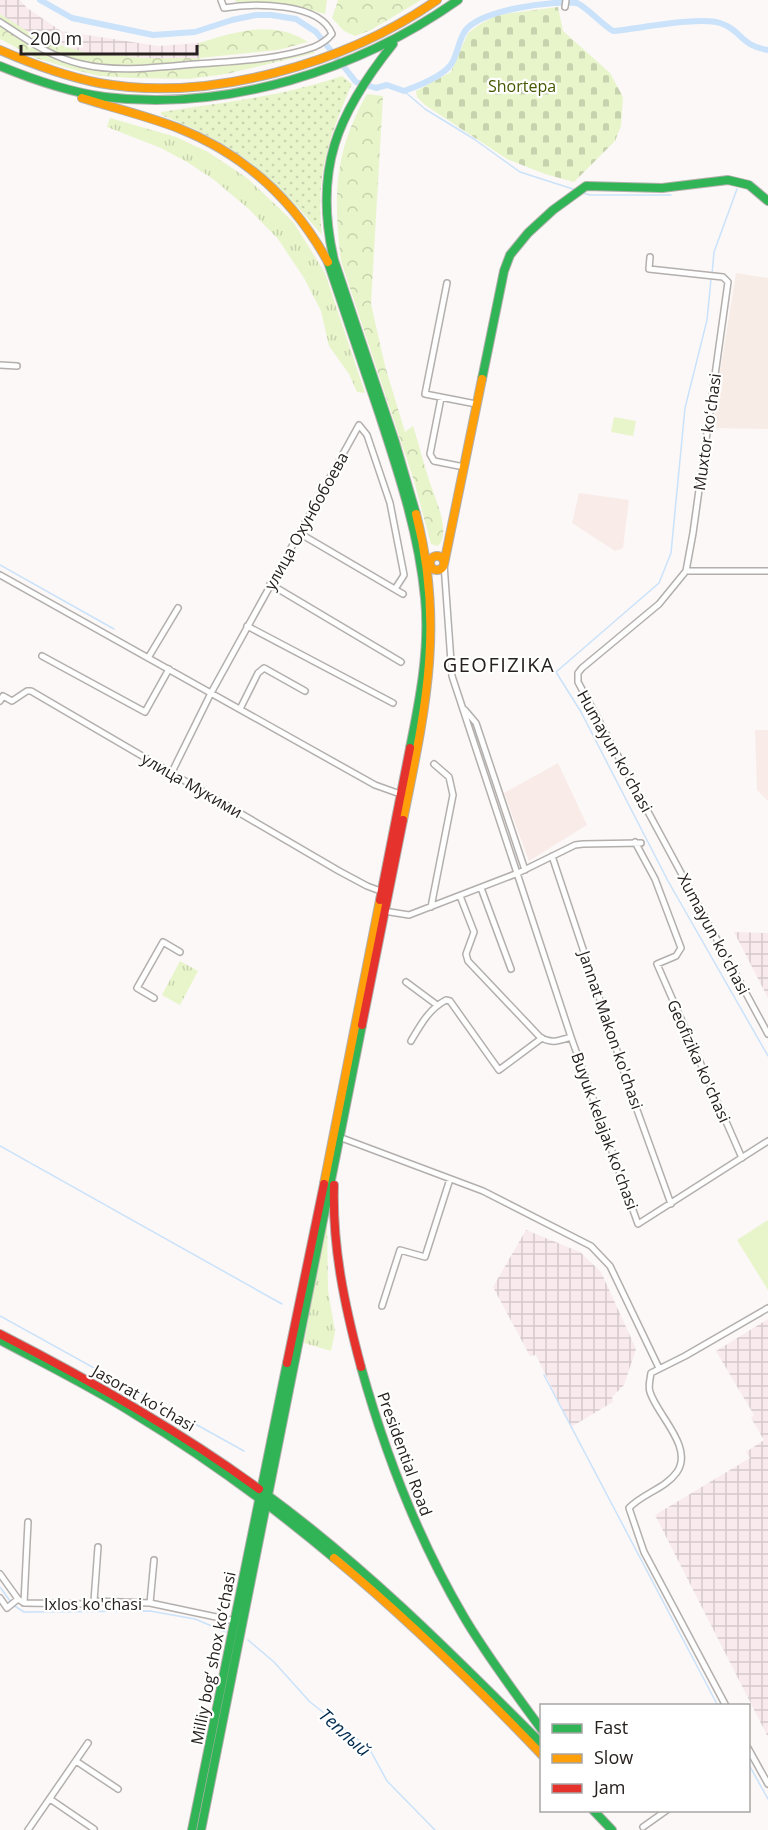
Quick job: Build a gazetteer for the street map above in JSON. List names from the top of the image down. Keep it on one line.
{"streets":{"main road":["Jasorat koʻchasi","Presidential Road","Milliy bog‘ shox ko‘chasi"],"street":["Muxtor koʻchasi","улица Охунбобоева","Humayun ko'chasi","улица Мукими","Xumayun ko'chasi","Jannat Makon ko'chasi","Geofizika ko'chasi","Buyuk kelajak ko'chasi","Ixlos ko'chasi"]},"crossings":[["Muxtor koʻchasi","Humayun ko'chasi"],["улица Охунбобоева","улица Мукими"],["Humayun ko'chasi","Xumayun ko'chasi"],["Jannat Makon ko'chasi","Geofizika ko'chasi"],["Jannat Makon ko'chasi","Buyuk kelajak ko'chasi"],["Jasorat koʻchasi","Milliy bog‘ shox ko‘chasi"],["Ixlos ko'chasi","Milliy bog‘ shox ko‘chasi"]],"districts":["GEOFIZIKA"],"water":["Теплый"],"parks":["Shortepa"],"legend":["Fast","Slow","Jam"],"scale_bar":"200 m"}
